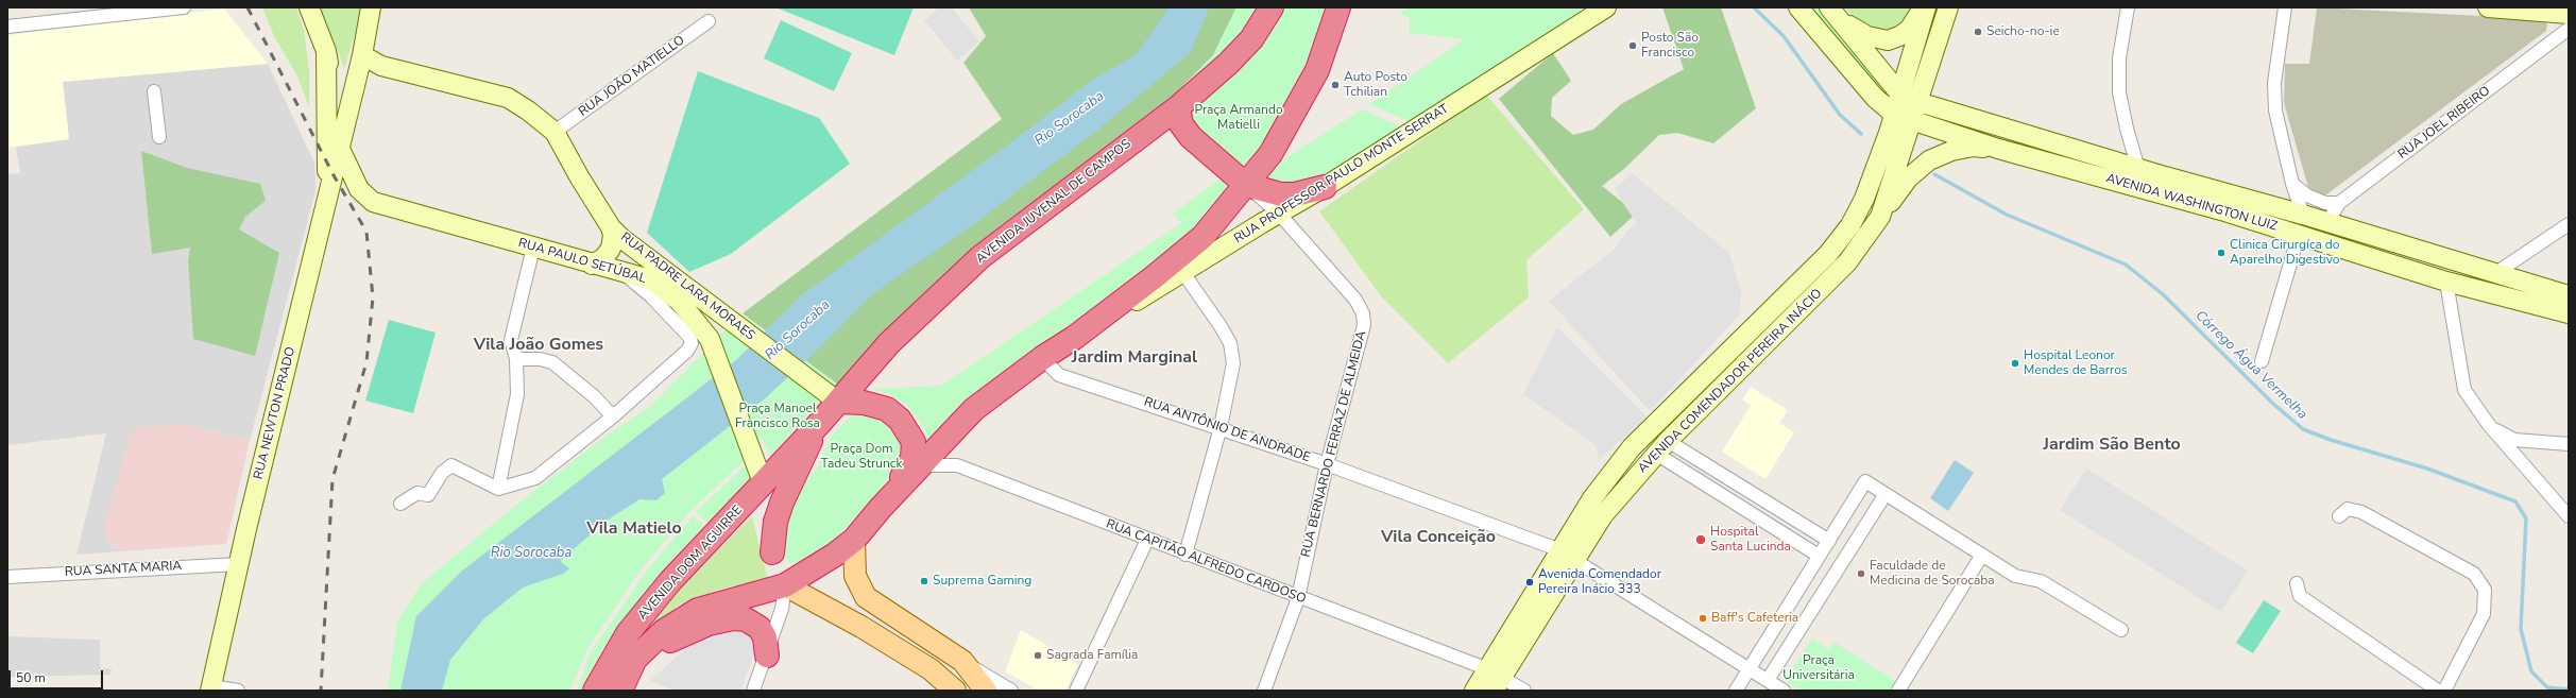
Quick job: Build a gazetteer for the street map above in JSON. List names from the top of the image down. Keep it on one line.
{"streets":{"highway":["AVENIDA JUVENAL DE CAMPOS","AVENIDA DOM AGUIRRE"],"main road":["RUA PROFESSOR PAULO MONTE SERRAT","AVENIDA WASHINGTON LUIZ","RUA PAULO SETÚBAL","RUA PADRE LARA MORAES","AVENIDA COMENDADOR PEREIRA INÁCIO","RUA NEWTON PRADO"],"street":["RUA JOÃO MATIELLO","RUA JOEL RIBEIRO","RUA ANTÔNIO DE ANDRADE","RUA BERNARDO FERRAZ DE ALMEIDA","RUA CAPITÃO ALFREDO CARDOSO","RUA SANTA MARIA"]},"crossings":[["RUA JOÃO MATIELLO","RUA PADRE LARA MORAES"],["RUA JOEL RIBEIRO","AVENIDA WASHINGTON LUIZ"],["RUA PROFESSOR PAULO MONTE SERRAT","RUA BERNARDO FERRAZ DE ALMEIDA"],["AVENIDA JUVENAL DE CAMPOS","RUA PADRE LARA MORAES"],["AVENIDA JUVENAL DE CAMPOS","AVENIDA DOM AGUIRRE"],["AVENIDA WASHINGTON LUIZ","AVENIDA COMENDADOR PEREIRA INÁCIO"],["RUA PAULO SETÚBAL","RUA NEWTON PRADO"],["RUA PAULO SETÚBAL","AVENIDA DOM AGUIRRE"],["RUA PADRE LARA MORAES","RUA NEWTON PRADO"],["AVENIDA COMENDADOR PEREIRA INÁCIO","RUA ANTÔNIO DE ANDRADE"],["AVENIDA COMENDADOR PEREIRA INÁCIO","RUA CAPITÃO ALFREDO CARDOSO"],["RUA NEWTON PRADO","RUA SANTA MARIA"],["RUA ANTÔNIO DE ANDRADE","RUA BERNARDO FERRAZ DE ALMEIDA"],["RUA BERNARDO FERRAZ DE ALMEIDA","RUA CAPITÃO ALFREDO CARDOSO"]],"districts":["Vila João Gomes","Jardim Marginal","Jardim São Bento","Vila Matielo","Vila Conceição"],"water":["Rio Sorocaba","Córrego Água Vermelha"],"parks":["Praça Armando Matielli","Praça Manoel Francisco Rosa","Praça Dom Tadeu Strunck","Praça Universitária"],"places":["Seicho-no-ie","Posto São Francisco","Auto Posto Tchilian","Clinica Cirurgíca do Aparelho Digestivo","Hospital Leonor Mendes de Barros","Hospital Santa Lucinda","Faculdade de Medicina de Sorocaba","Suprema Gaming","Avenida Comendador Pereira Inácio 333","Baff's Cafeteria","Sagrada Família"],"scale_bar":"50 m"}
